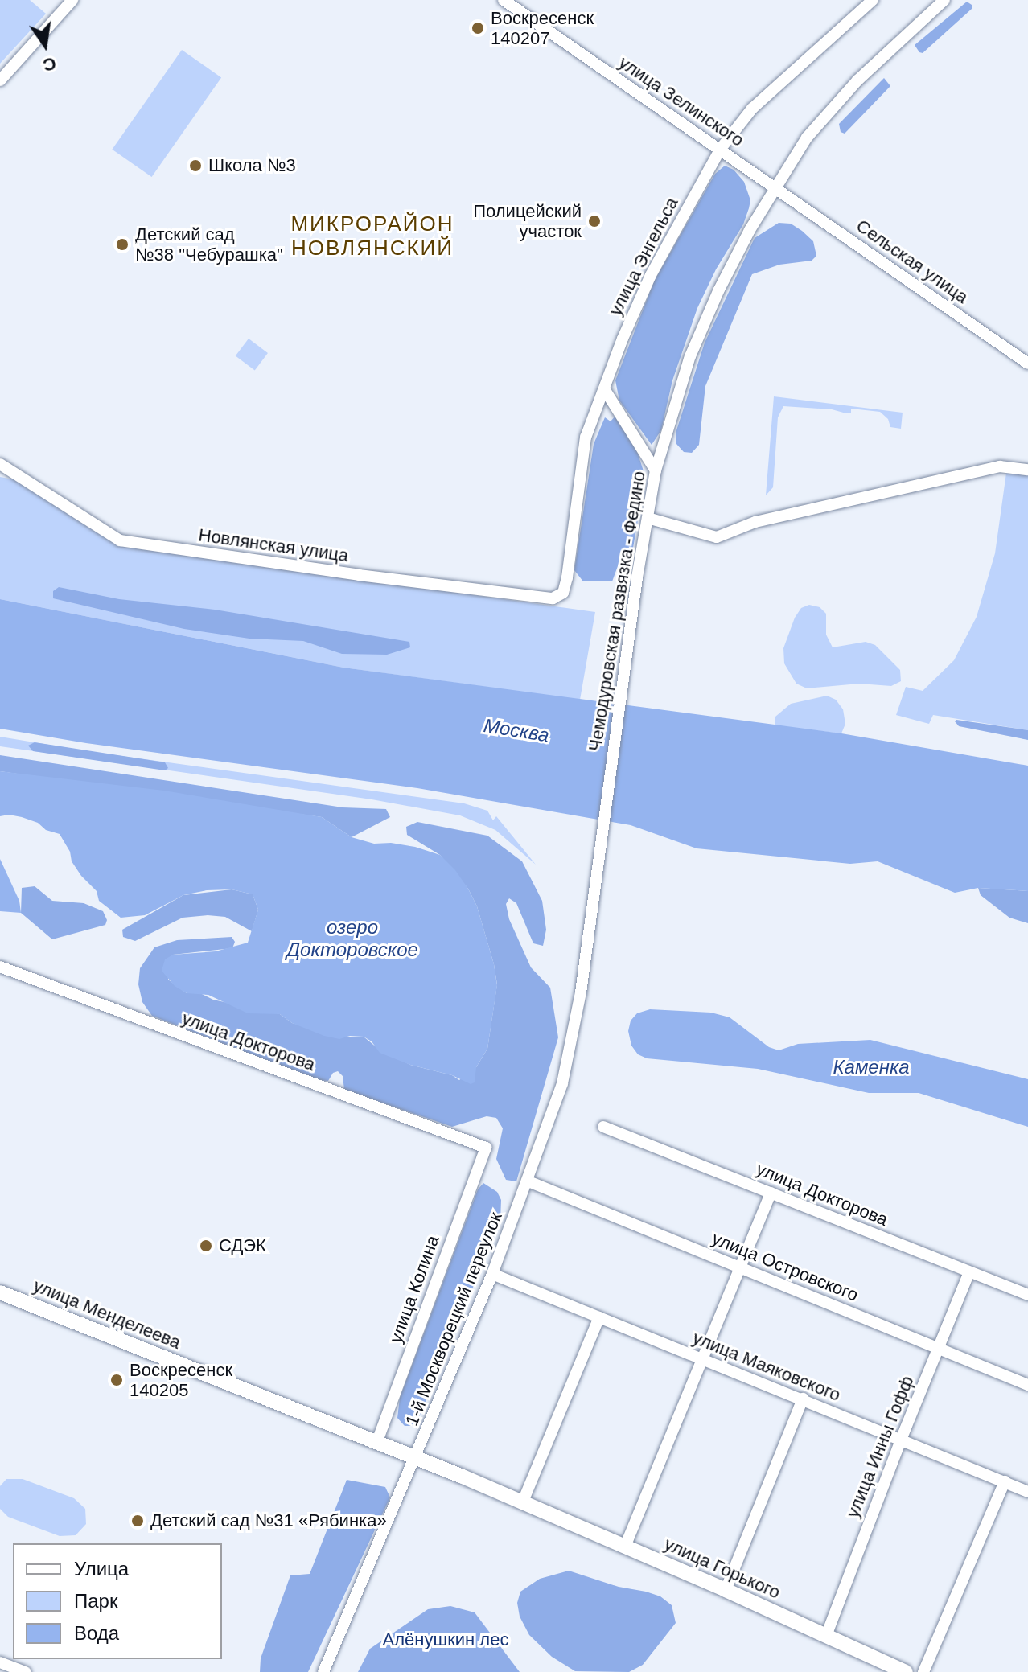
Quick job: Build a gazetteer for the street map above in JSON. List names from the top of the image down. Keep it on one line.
{"streets":{"main road":["улица Менделеева","улица Горького"],"street":["улица Зелинского","улица Энгельса","Сельская улица","Новлянская улица","Чемодуровская развязка - Федино","улица Докторова","улица Островского","улица Колина","1-й Москворецкий переулок","улица Маяковского","улица Инны Гофф"]},"crossings":[["улица Зелинского","улица Энгельса"],["улица Зелинского","Сельская улица"],["улица Зелинского","Чемодуровская развязка - Федино"],["улица Энгельса","Новлянская улица"],["Сельская улица","Чемодуровская развязка - Федино"],["Чемодуровская развязка - Федино","1-й Москворецкий переулок"],["улица Докторова","улица Колина"],["улица Докторова","улица Инны Гофф"],["улица Островского","1-й Москворецкий переулок"],["улица Островского","улица Инны Гофф"],["улица Колина","улица Менделеева"],["улица Менделеева","1-й Москворецкий переулок"],["улица Менделеева","улица Горького"],["1-й Москворецкий переулок","улица Маяковского"],["1-й Москворецкий переулок","улица Горького"],["улица Маяковского","улица Инны Гофф"],["улица Инны Гофф","улица Горького"]],"districts":["МИКРОРАЙОН НОВЛЯНСКИЙ"],"water":["Москва","озеро Докторовское","Каменка"],"parks":["Алёнушкин лес"],"places":["Воскресенск 140207","Школа №3","Полицейский участок","Детский сад №38 \"Чебурашка\"","СДЭК","Воскресенск 140205","Детский сад №31 «Рябинка»"],"legend":["Улица","Парк","Вода"],"north":"bottom"}
